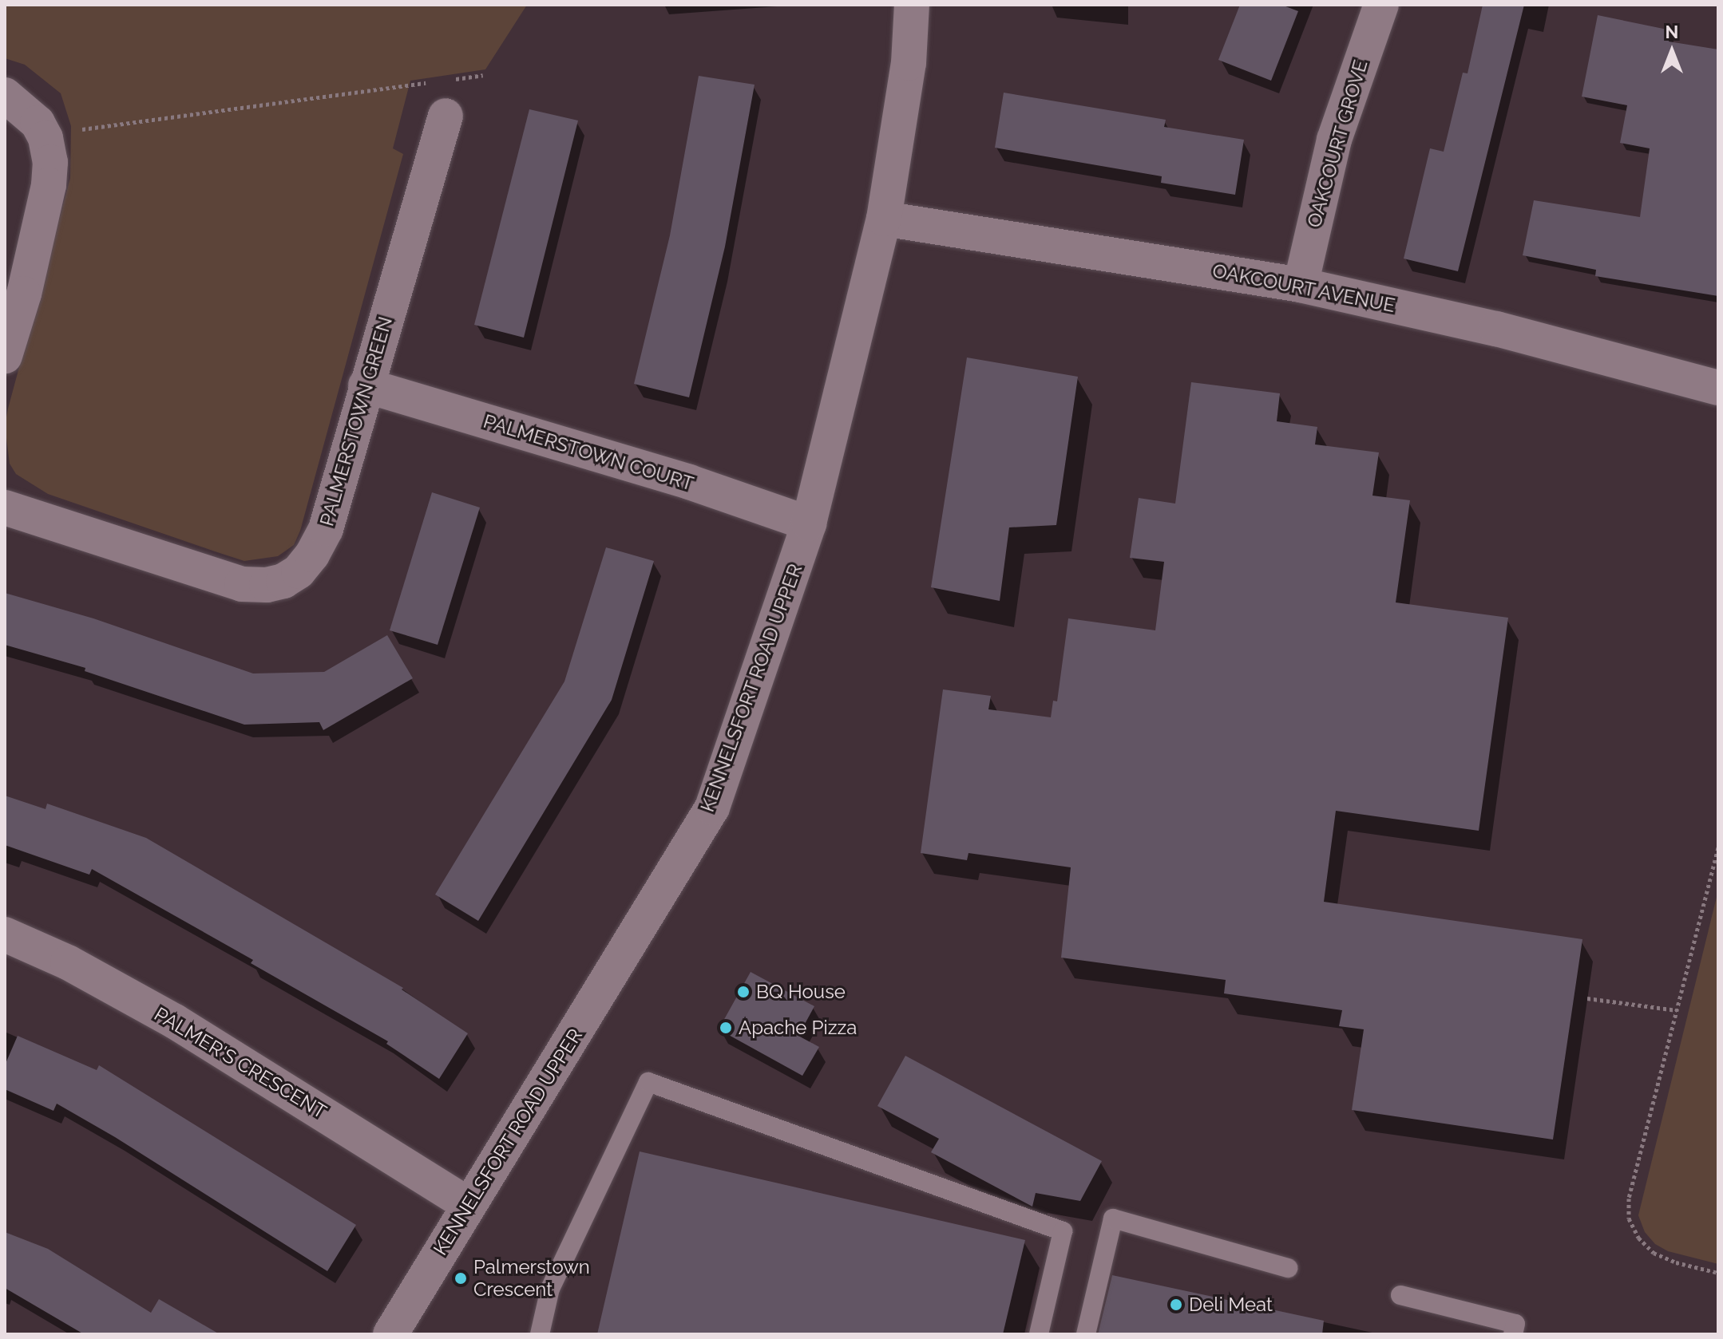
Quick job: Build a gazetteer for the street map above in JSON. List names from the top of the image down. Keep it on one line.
{"streets":{"street":["OAKCOURT GROVE","OAKCOURT AVENUE","PALMERSTOWN GREEN","PALMERSTOWN COURT","KENNELSFORT ROAD UPPER","PALMER'S CRESCENT"]},"crossings":[["OAKCOURT GROVE","OAKCOURT AVENUE"],["OAKCOURT AVENUE","KENNELSFORT ROAD UPPER"],["PALMERSTOWN GREEN","PALMERSTOWN COURT"],["PALMERSTOWN COURT","KENNELSFORT ROAD UPPER"],["KENNELSFORT ROAD UPPER","PALMER'S CRESCENT"]],"places":["BQ House","Apache Pizza","Palmerstown Crescent","Deli Meat"],"north":"top"}
